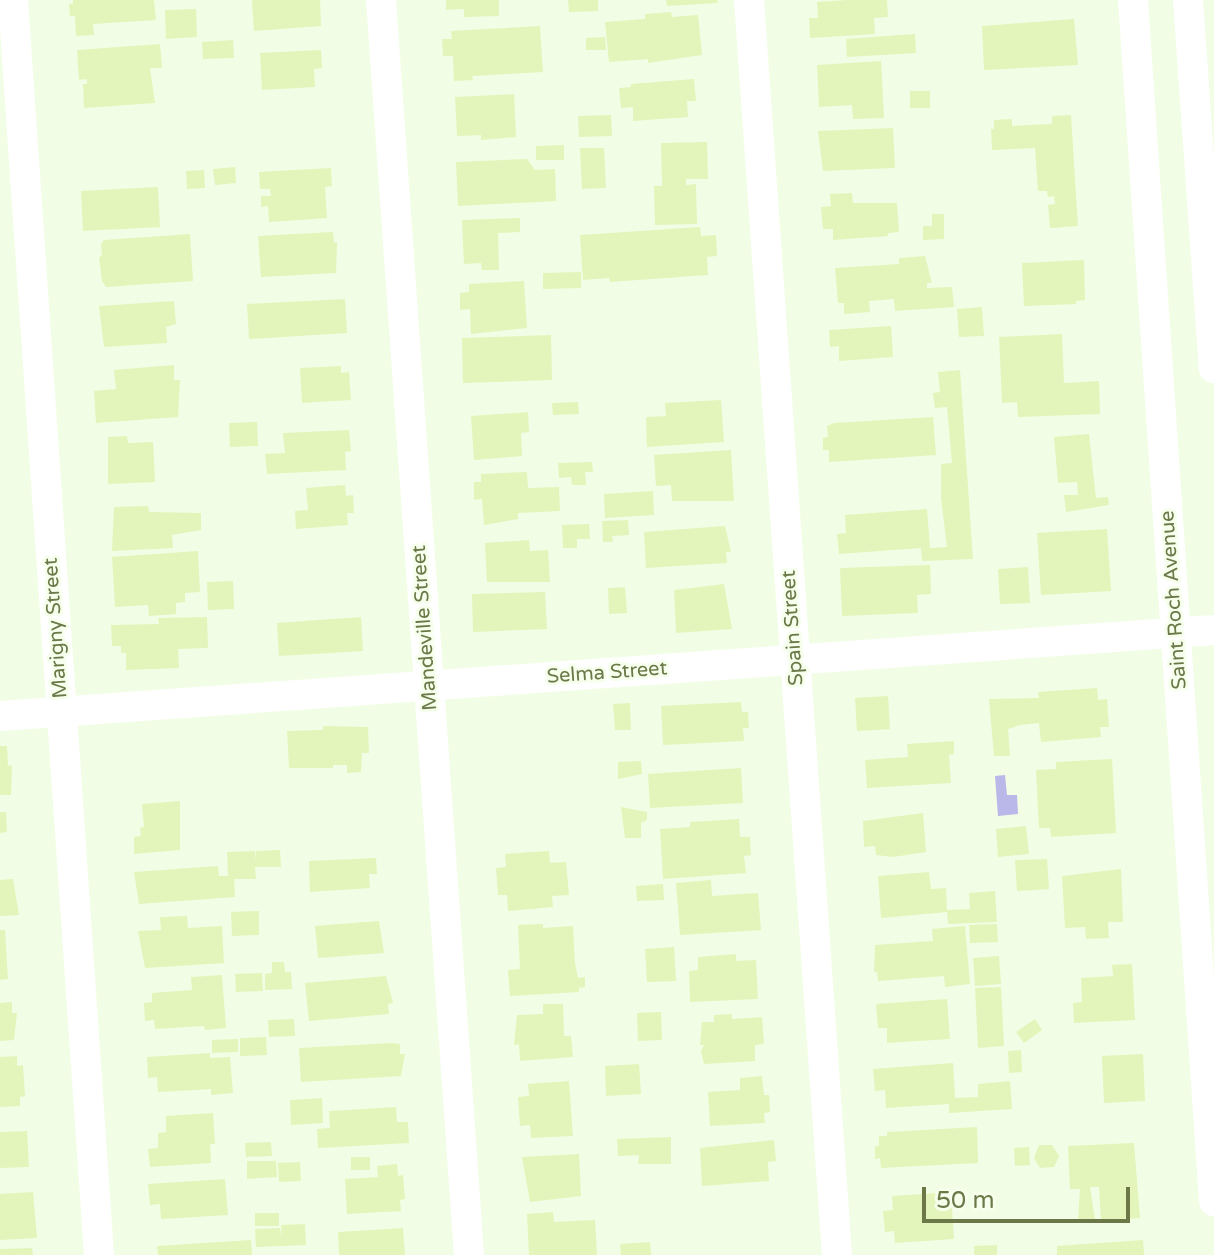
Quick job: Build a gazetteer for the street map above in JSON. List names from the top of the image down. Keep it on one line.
{"streets":{"street":["Saint Roch Avenue","Marigny Street","Mandeville Street","Spain Street","Selma Street"]},"crossings":[["Saint Roch Avenue","Selma Street"],["Marigny Street","Selma Street"],["Mandeville Street","Selma Street"],["Spain Street","Selma Street"]],"scale_bar":"50 m"}
